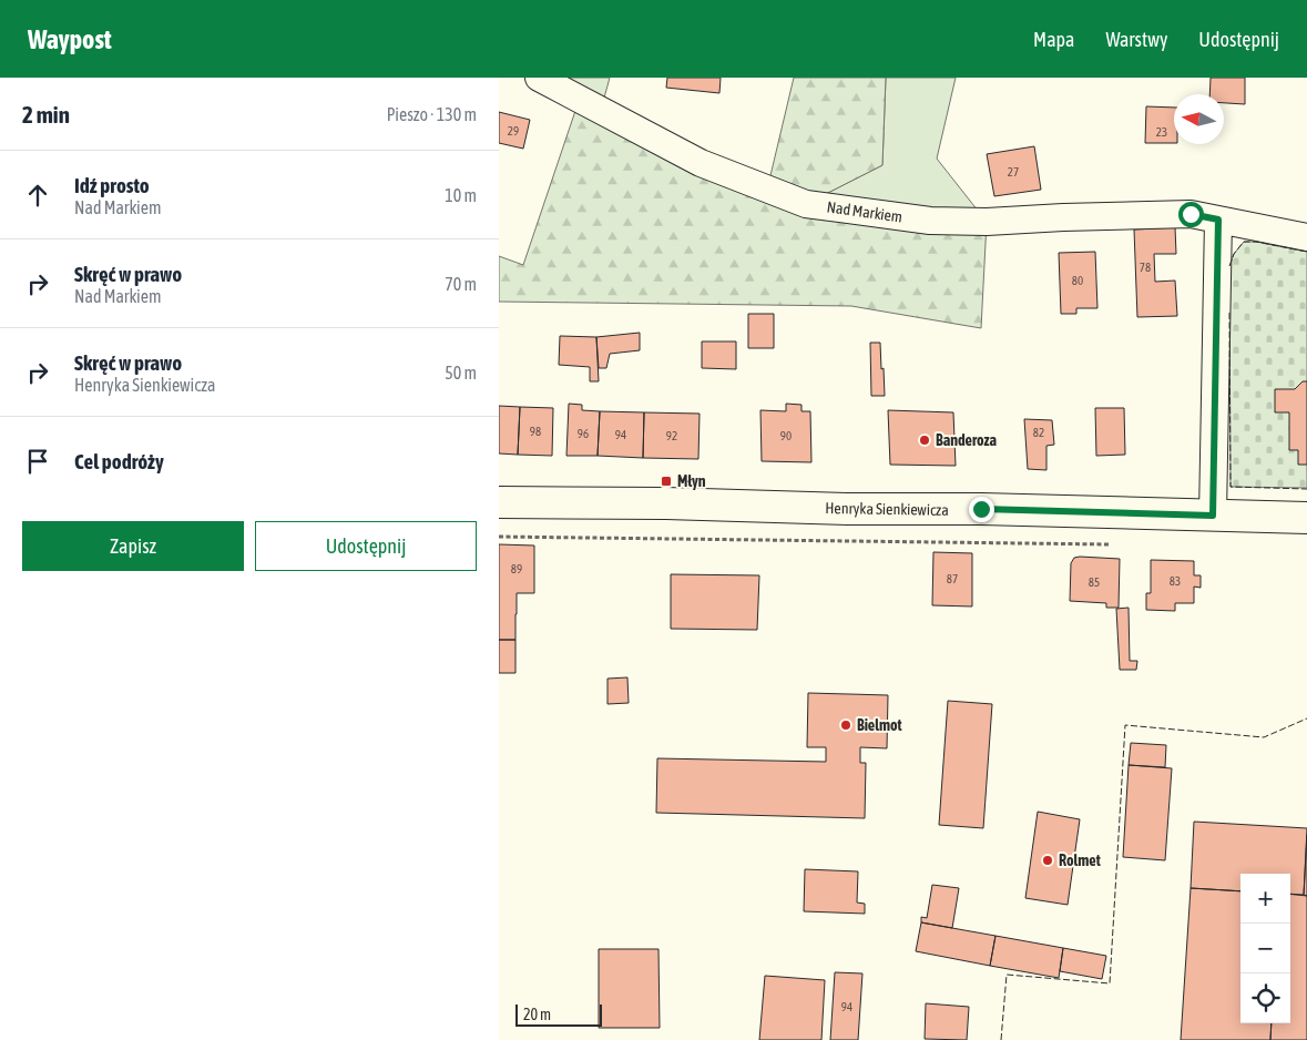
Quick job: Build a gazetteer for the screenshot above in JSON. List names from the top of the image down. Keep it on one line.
{"streets":{"street":["Nad Markiem","Henryka Sienkiewicza"]},"places":{"other":["Banderoza","Bielmot","Rolmet"],"transit":["Młyn"]},"house_numbers":["29","23","27","78","80","98","82","96","94","92","90","89","87","83","85","94"],"scale_bar":"20 m","north":"left","page":{"header":"Waypost","nav":["Mapa","Warstwy","Udostępnij"],"heading":["2 min","Pieszo · 130 m"],"list":[["Idź prosto","Nad Markiem","10 m"],["Skręć w prawo","Nad Markiem","70 m"],["Skręć w prawo","Henryka Sienkiewicza","50 m"],"Cel podróży"],"buttons":["Zapisz","Udostępnij"],"map_buttons":["+","−"],"scale":"20 m"}}
